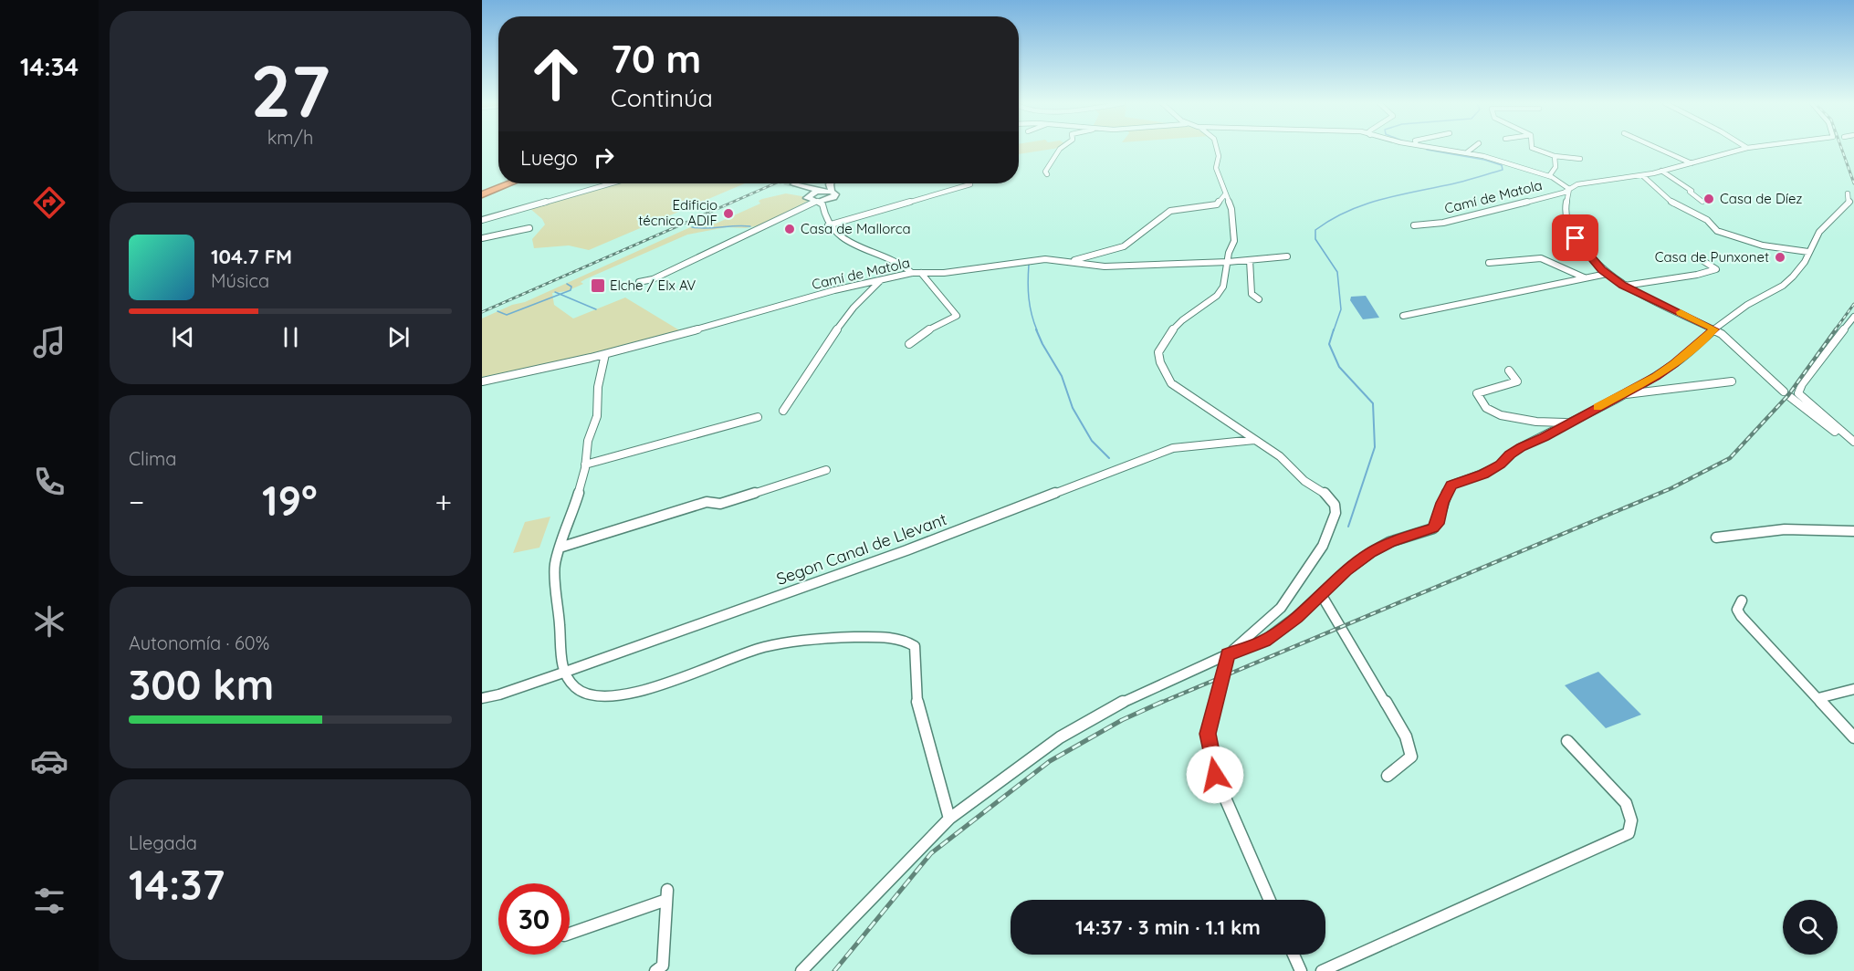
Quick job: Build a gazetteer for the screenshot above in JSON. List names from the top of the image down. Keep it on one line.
{"streets":{"street":["Camí de Matola","Segon Canal de Llevant"]},"places":{"other":["Casa de Díez","Edificio técnico ADIF","Casa de Mallorca","Casa de Punxonet"],"transit":["Elche / Elx AV"]},"page":{"tabs":"14:34","tile":[["27","km/h"],"Clima",["Autonomía · 60%","300 km"],["Llegada","14:37"]],"turn":["70 m","Continúa"],"then":"Luego","song":["104.7 FM","Música"],"heat":["−","19°","+"],"limit":"30","trip":"14:37 · 3 min · 1.1 km"}}
